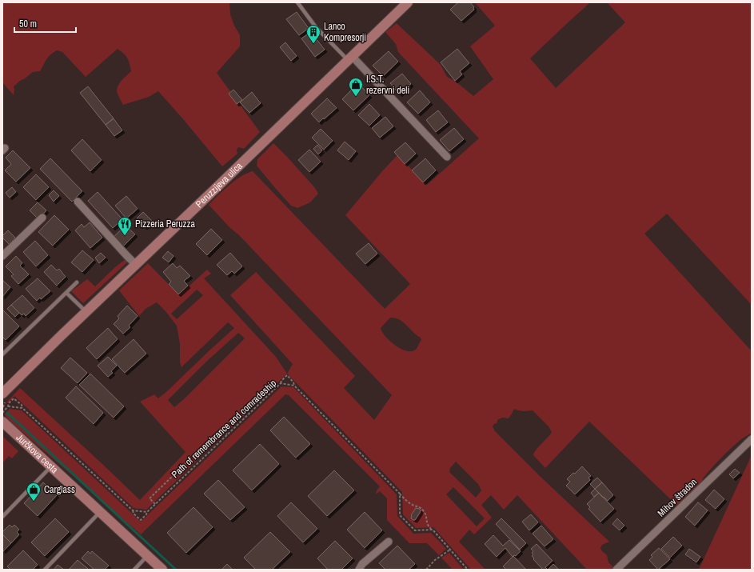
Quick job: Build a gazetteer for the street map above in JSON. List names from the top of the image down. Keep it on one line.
{"streets":{"main road":["Peruzzijeva ulica","Jurčkova cesta"],"street":["Mihov štradon"],"path":["Path of remembrance and comradeship"]},"places":{"building":["Lanco Kompresorji"],"shop":["I.S.T. rezervni deli","Carglass"],"restaurant":["Pizzeria Peruzza"]},"scale_bar":"50 m"}
